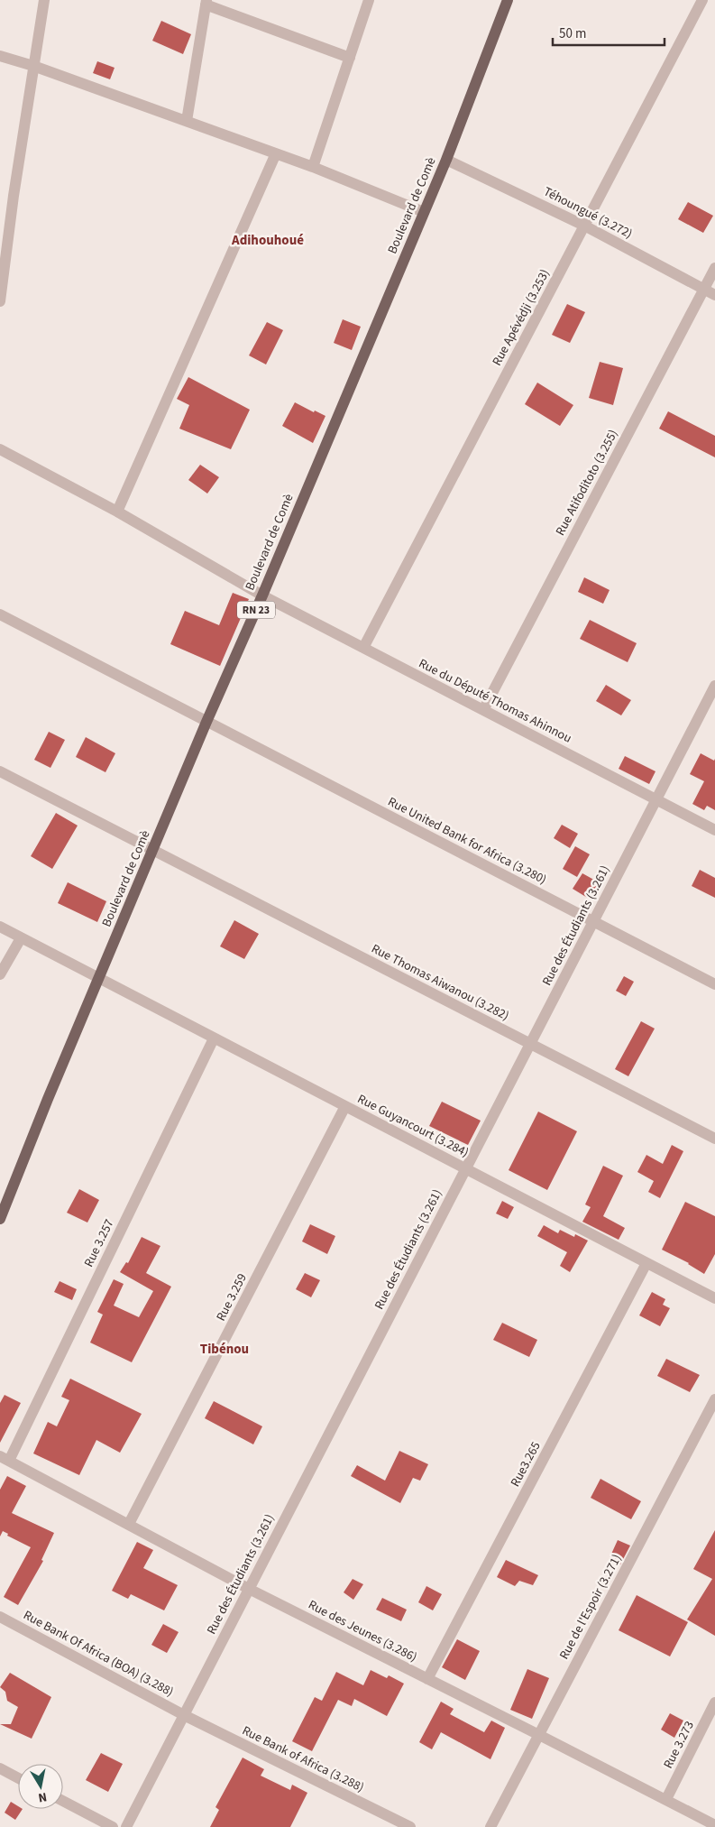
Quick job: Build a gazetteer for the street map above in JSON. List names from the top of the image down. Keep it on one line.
{"streets":{"main road":["Boulevard de Comè","RN 23"],"street":["Téhoungué (3.272)","Rue Apévédji (3.253)","Rue Atifoditoto (3.255)","Rue du Député Thomas Ahinnou","Rue United Bank for Africa (3.280)","Rue des Étudiants (3.261)","Rue Thomas Aiwanou (3.282)","Rue Guyancourt (3.284)","Rue 3.257","Rue 3.259","Rue3.265","Rue de l'Espoir (3.271)","Rue des Jeunes (3.286)","Rue Bank Of Africa (BOA) (3.288)","Rue 3.273","Rue Bank of Africa (3.288)"]},"crossings":[["Boulevard de Comè","Téhoungué (3.272)"],["Boulevard de Comè","Rue du Député Thomas Ahinnou"],["Boulevard de Comè","Rue United Bank for Africa (3.280)"],["Boulevard de Comè","Rue Thomas Aiwanou (3.282)"],["Boulevard de Comè","Rue Guyancourt (3.284)"],["Téhoungué (3.272)","Rue Apévédji (3.253)"],["Téhoungué (3.272)","Rue Atifoditoto (3.255)"],["Rue Apévédji (3.253)","Rue du Député Thomas Ahinnou"],["Rue Atifoditoto (3.255)","Rue du Député Thomas Ahinnou"],["Rue du Député Thomas Ahinnou","Rue des Étudiants (3.261)"],["Rue United Bank for Africa (3.280)","Rue des Étudiants (3.261)"],["Rue des Étudiants (3.261)","Rue Thomas Aiwanou (3.282)"],["Rue des Étudiants (3.261)","Rue Guyancourt (3.284)"],["Rue des Étudiants (3.261)","Rue des Jeunes (3.286)"],["Rue des Étudiants (3.261)","Rue Bank Of Africa (BOA) (3.288)"],["Rue des Étudiants (3.261)","Rue Bank of Africa (3.288)"],["Rue Guyancourt (3.284)","Rue 3.257"],["Rue Guyancourt (3.284)","Rue 3.259"],["Rue Guyancourt (3.284)","Rue3.265"],["Rue 3.257","Rue des Jeunes (3.286)"],["Rue 3.259","Rue des Jeunes (3.286)"],["Rue3.265","Rue des Jeunes (3.286)"],["Rue de l'Espoir (3.271)","Rue des Jeunes (3.286)"],["Rue des Jeunes (3.286)","Rue 3.273"],["Rue Bank Of Africa (BOA) (3.288)","Rue Bank of Africa (3.288)"]],"districts":["Adihouhoué","Tibénou"],"scale_bar":"50 m","north":"bottom"}
